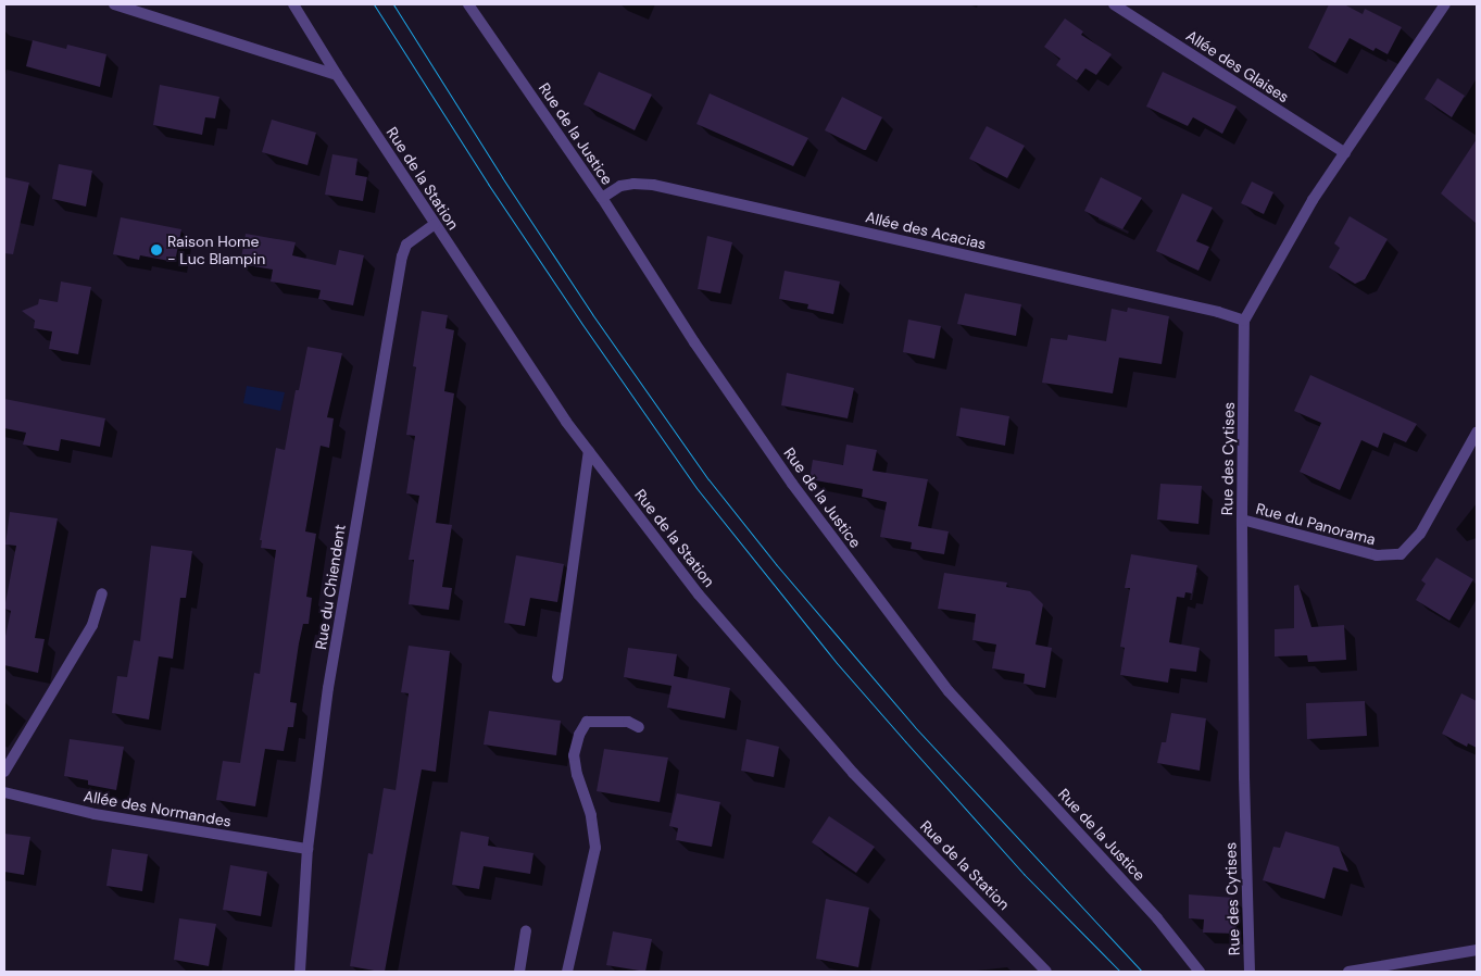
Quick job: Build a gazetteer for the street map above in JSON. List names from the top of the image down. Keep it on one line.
{"streets":{"street":["Allée des Glaises","Rue de la Justice","Rue de la Station","Allée des Acacias","Rue des Cytises","Rue du Panorama","Rue du Chiendent","Allée des Normandes"]},"crossings":[["Allée des Glaises","Rue des Cytises"],["Rue de la Justice","Allée des Acacias"],["Rue de la Station","Rue du Chiendent"],["Allée des Acacias","Rue des Cytises"],["Rue des Cytises","Rue du Panorama"],["Rue du Chiendent","Allée des Normandes"]],"places":["Raison Home - Luc Blampin"]}
